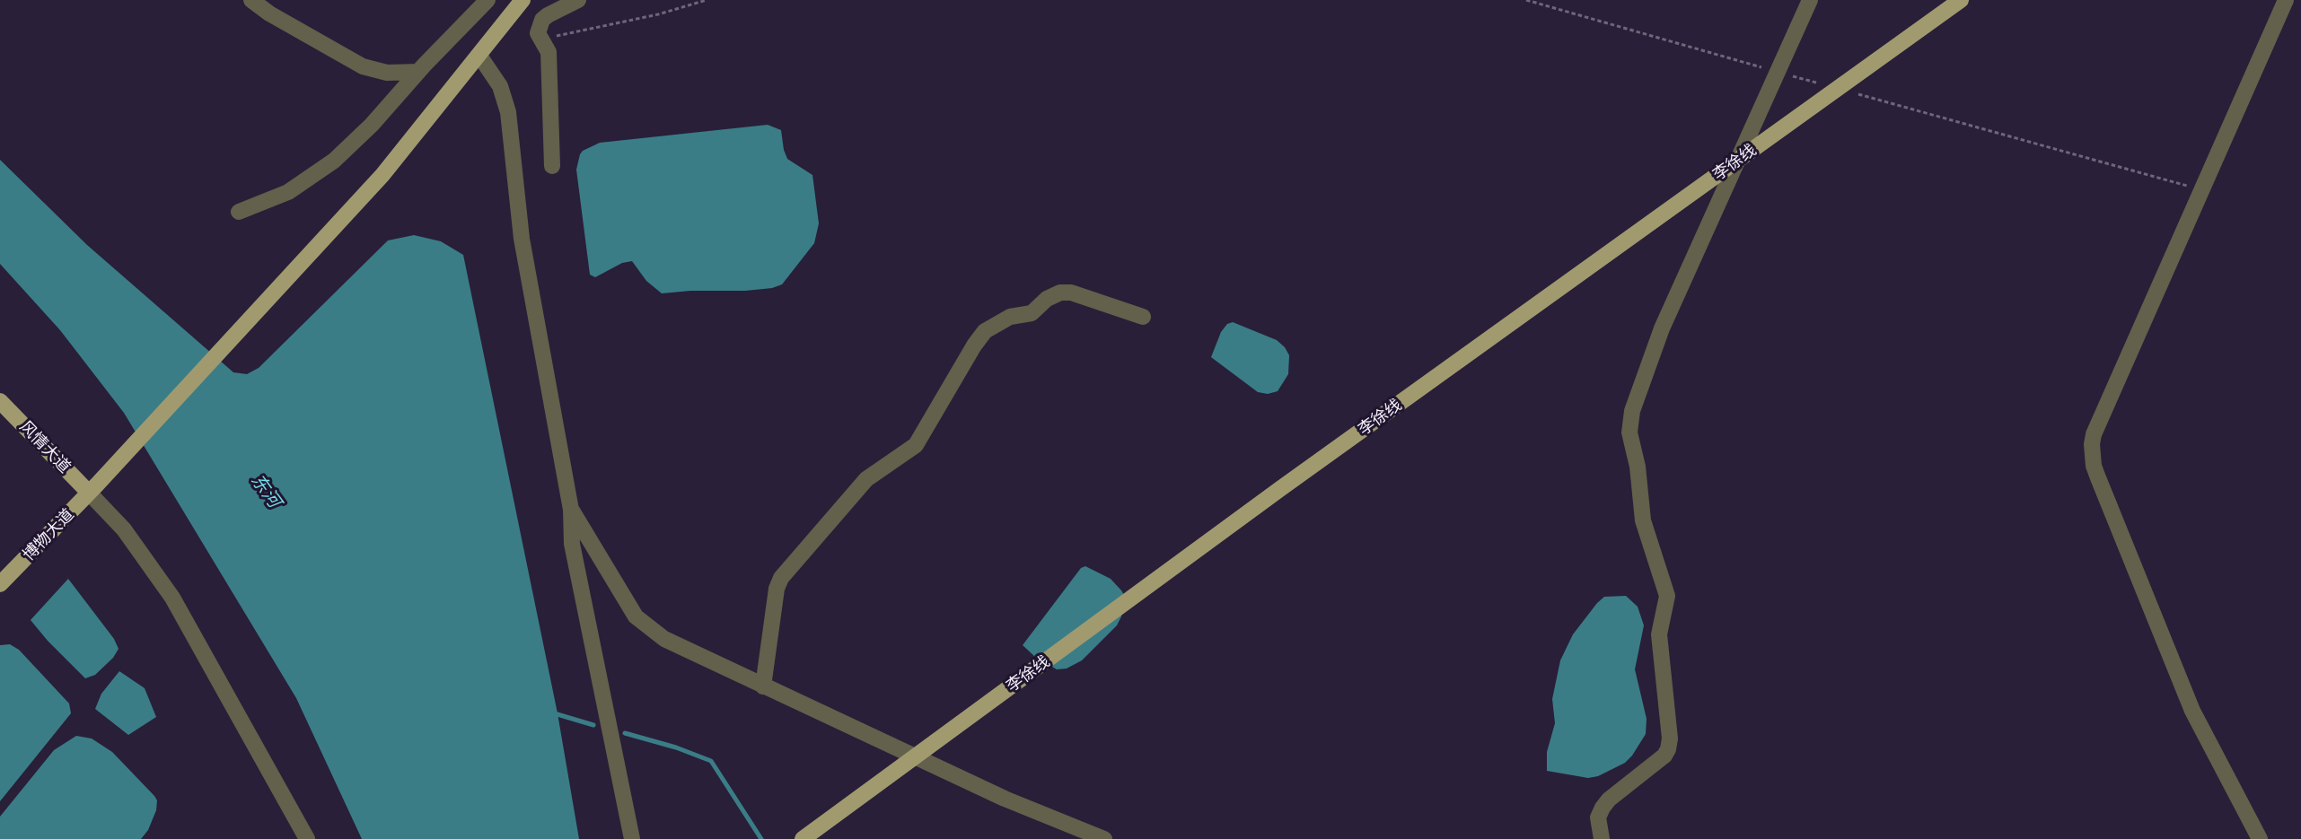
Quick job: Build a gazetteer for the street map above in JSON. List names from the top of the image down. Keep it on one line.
{"streets":{"main road":["李徐线","风情大道","博物大道"]},"crossings":[["风情大道","博物大道"]],"water":["东河"]}
